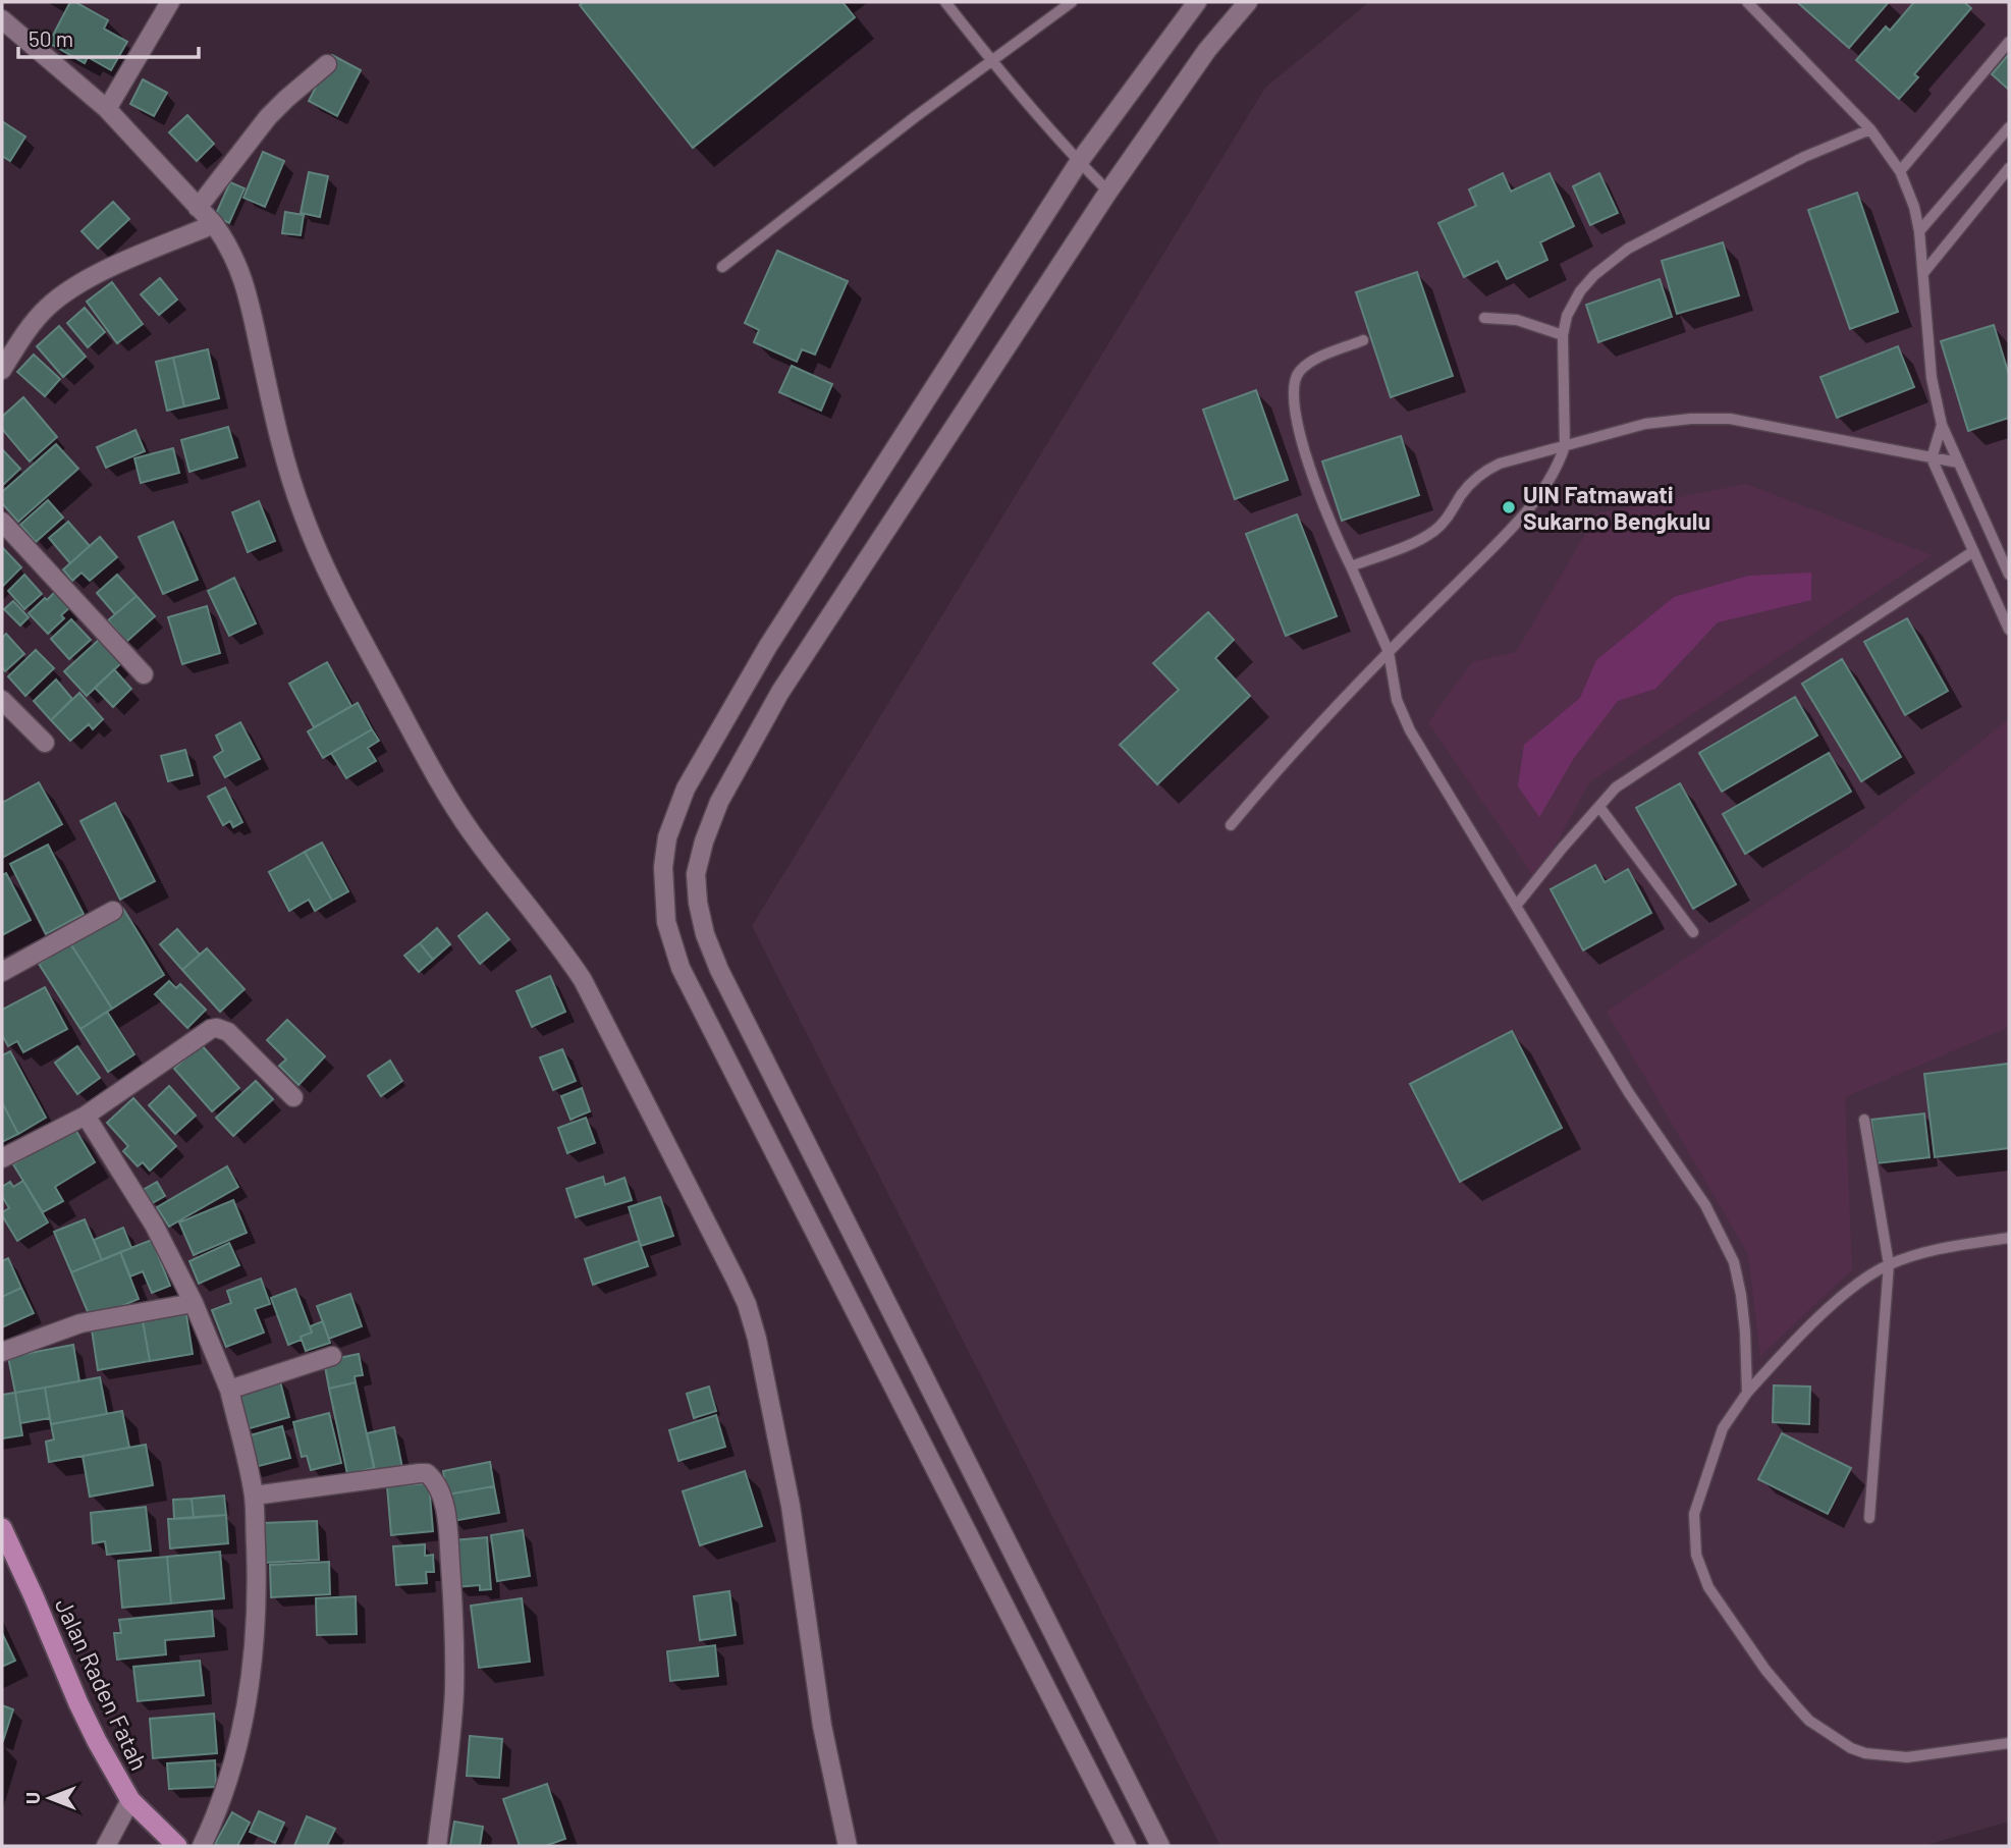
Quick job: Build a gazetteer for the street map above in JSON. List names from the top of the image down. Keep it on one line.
{"streets":{"highway":["Jalan Raden Fatah"]},"places":["UIN Fatmawati Sukarno Bengkulu"],"scale_bar":"50 m","north":"left"}
